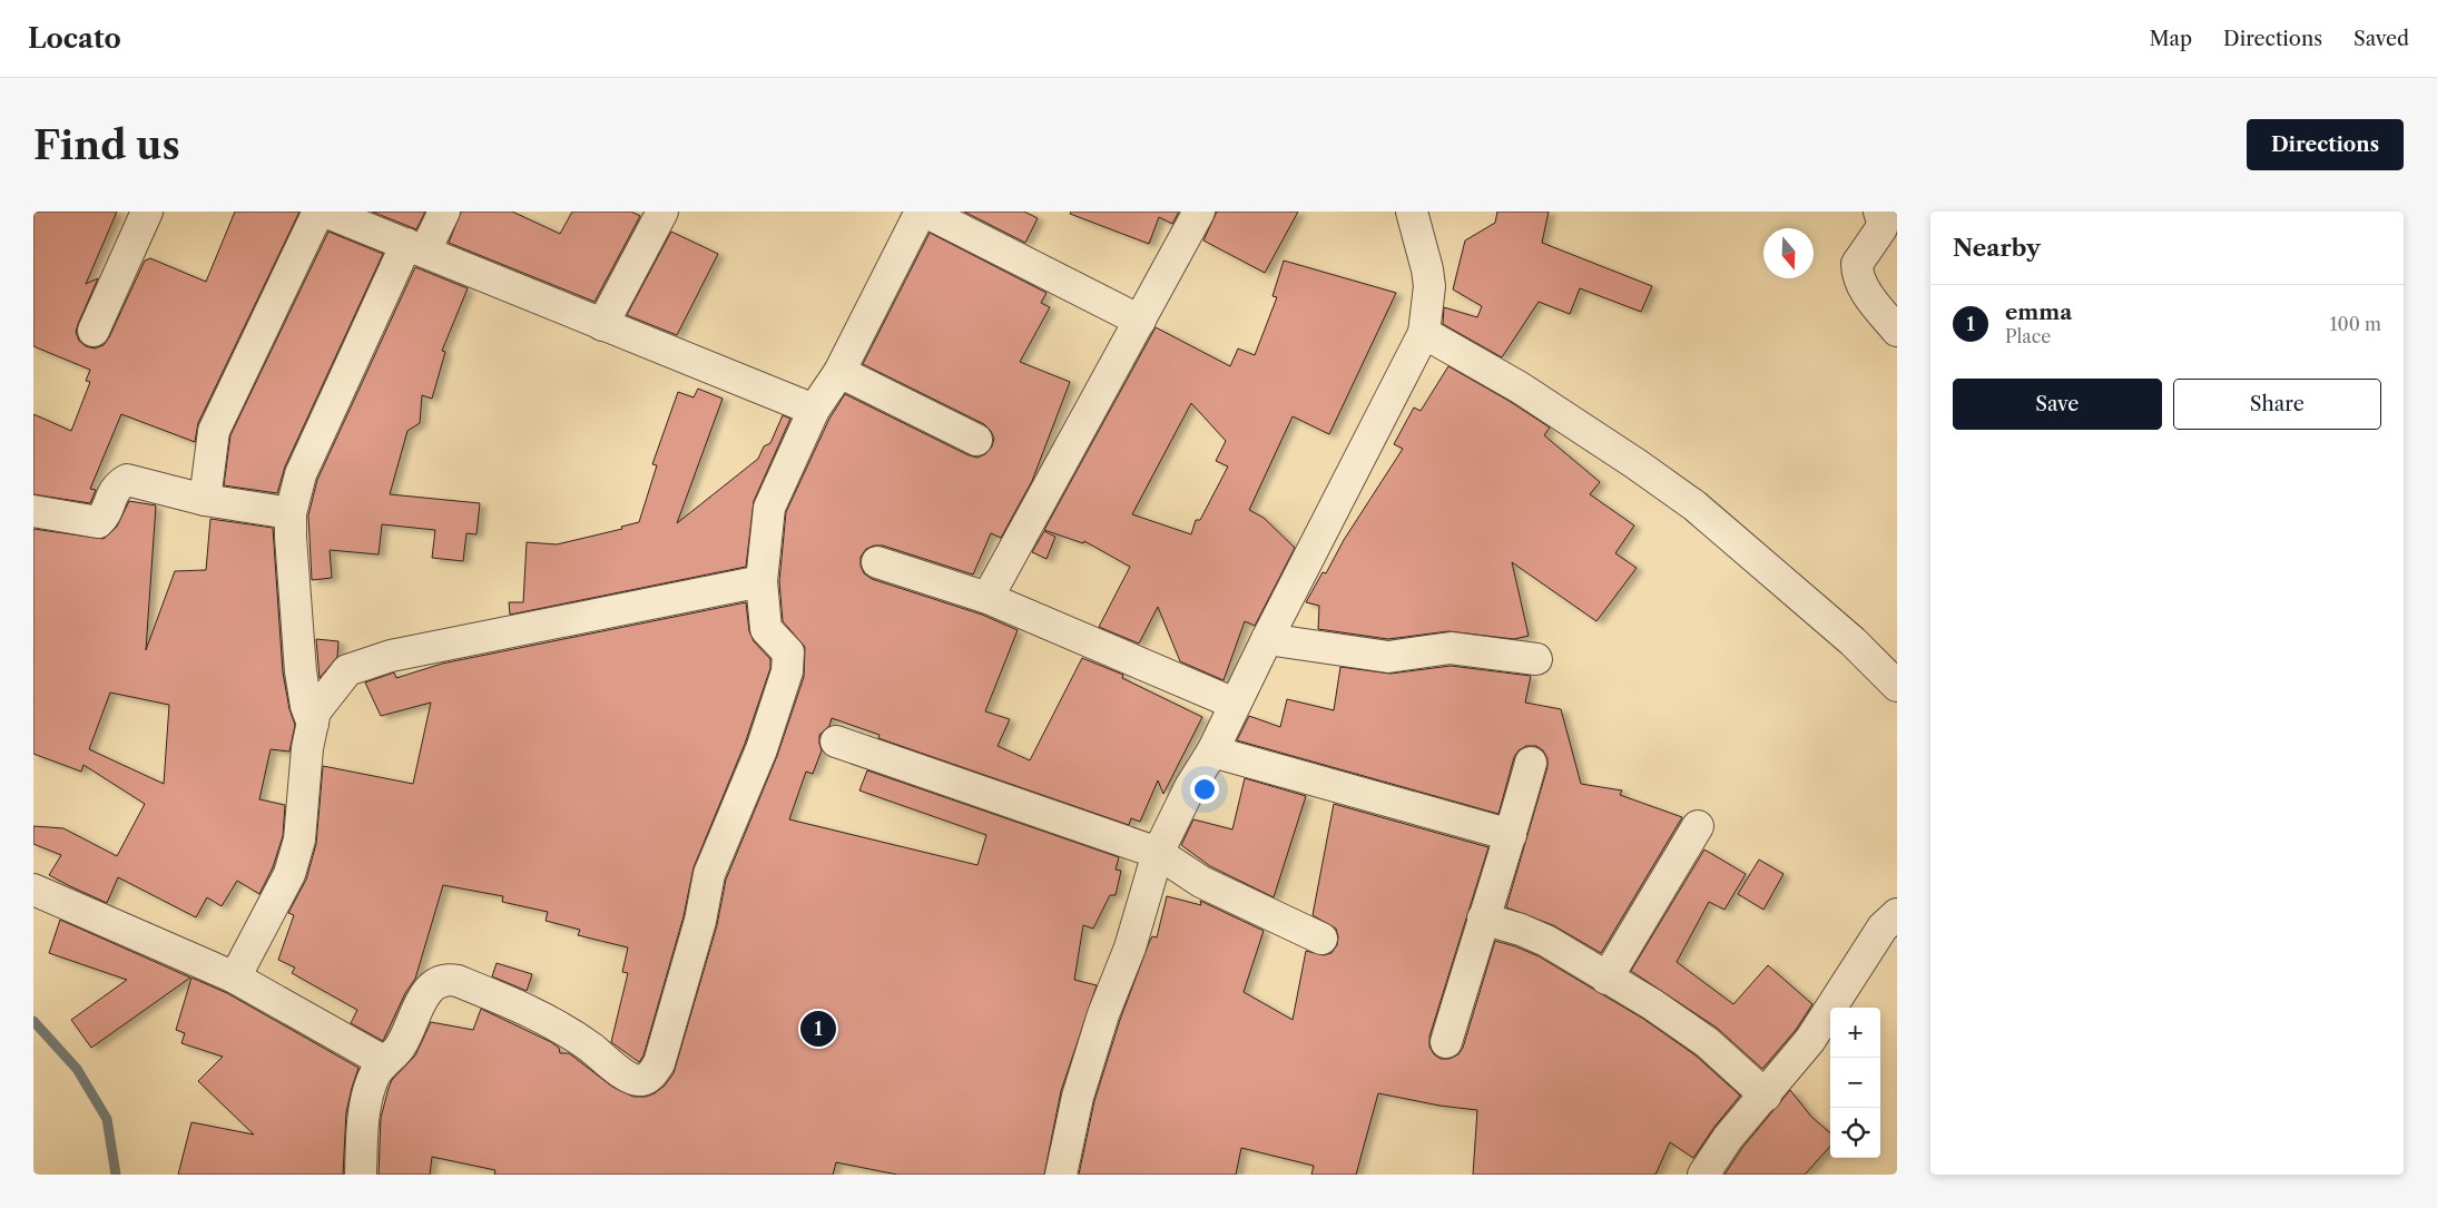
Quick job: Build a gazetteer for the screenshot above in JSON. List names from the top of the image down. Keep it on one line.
{"north":"bottom","page":{"header":"Locato","nav":["Map","Directions","Saved"],"buttons":["Directions",["Save","Share"]],"title":"Find us","heading":"Nearby","list":[{"mark":"1","name":"emma","note":"Place","value":"100 m"}],"map_buttons":["+","−"],"pins":"1"}}
